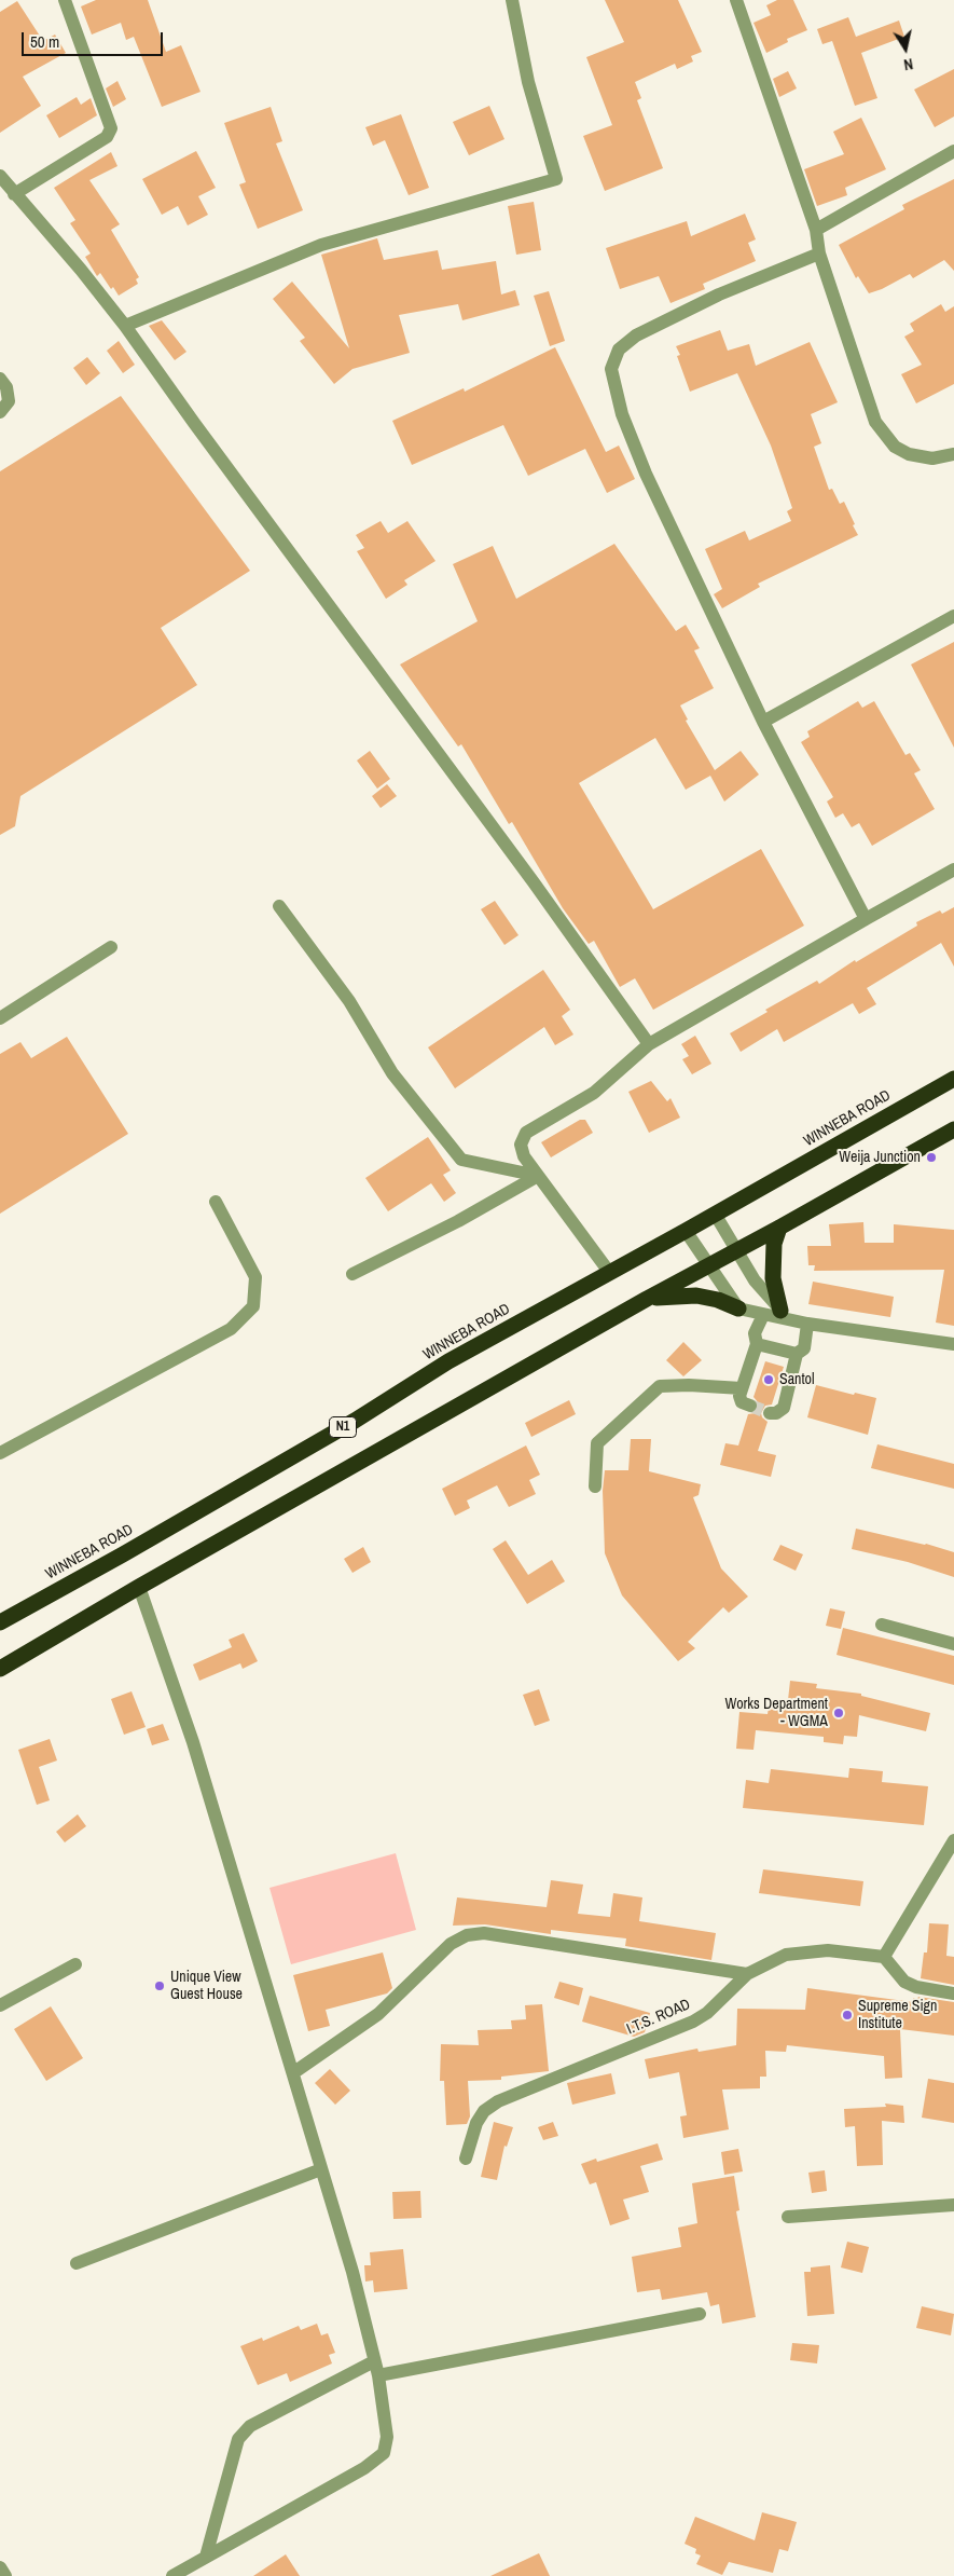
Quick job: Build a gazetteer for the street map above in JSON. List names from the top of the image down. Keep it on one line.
{"streets":{"highway":["WINNEBA ROAD","N1"],"street":["I.T.S. ROAD"]},"places":["Weija Junction","Santol","Works Department - WGMA","Unique View Guest House","Supreme Sign Institute"],"scale_bar":"50 m","north":"bottom"}
